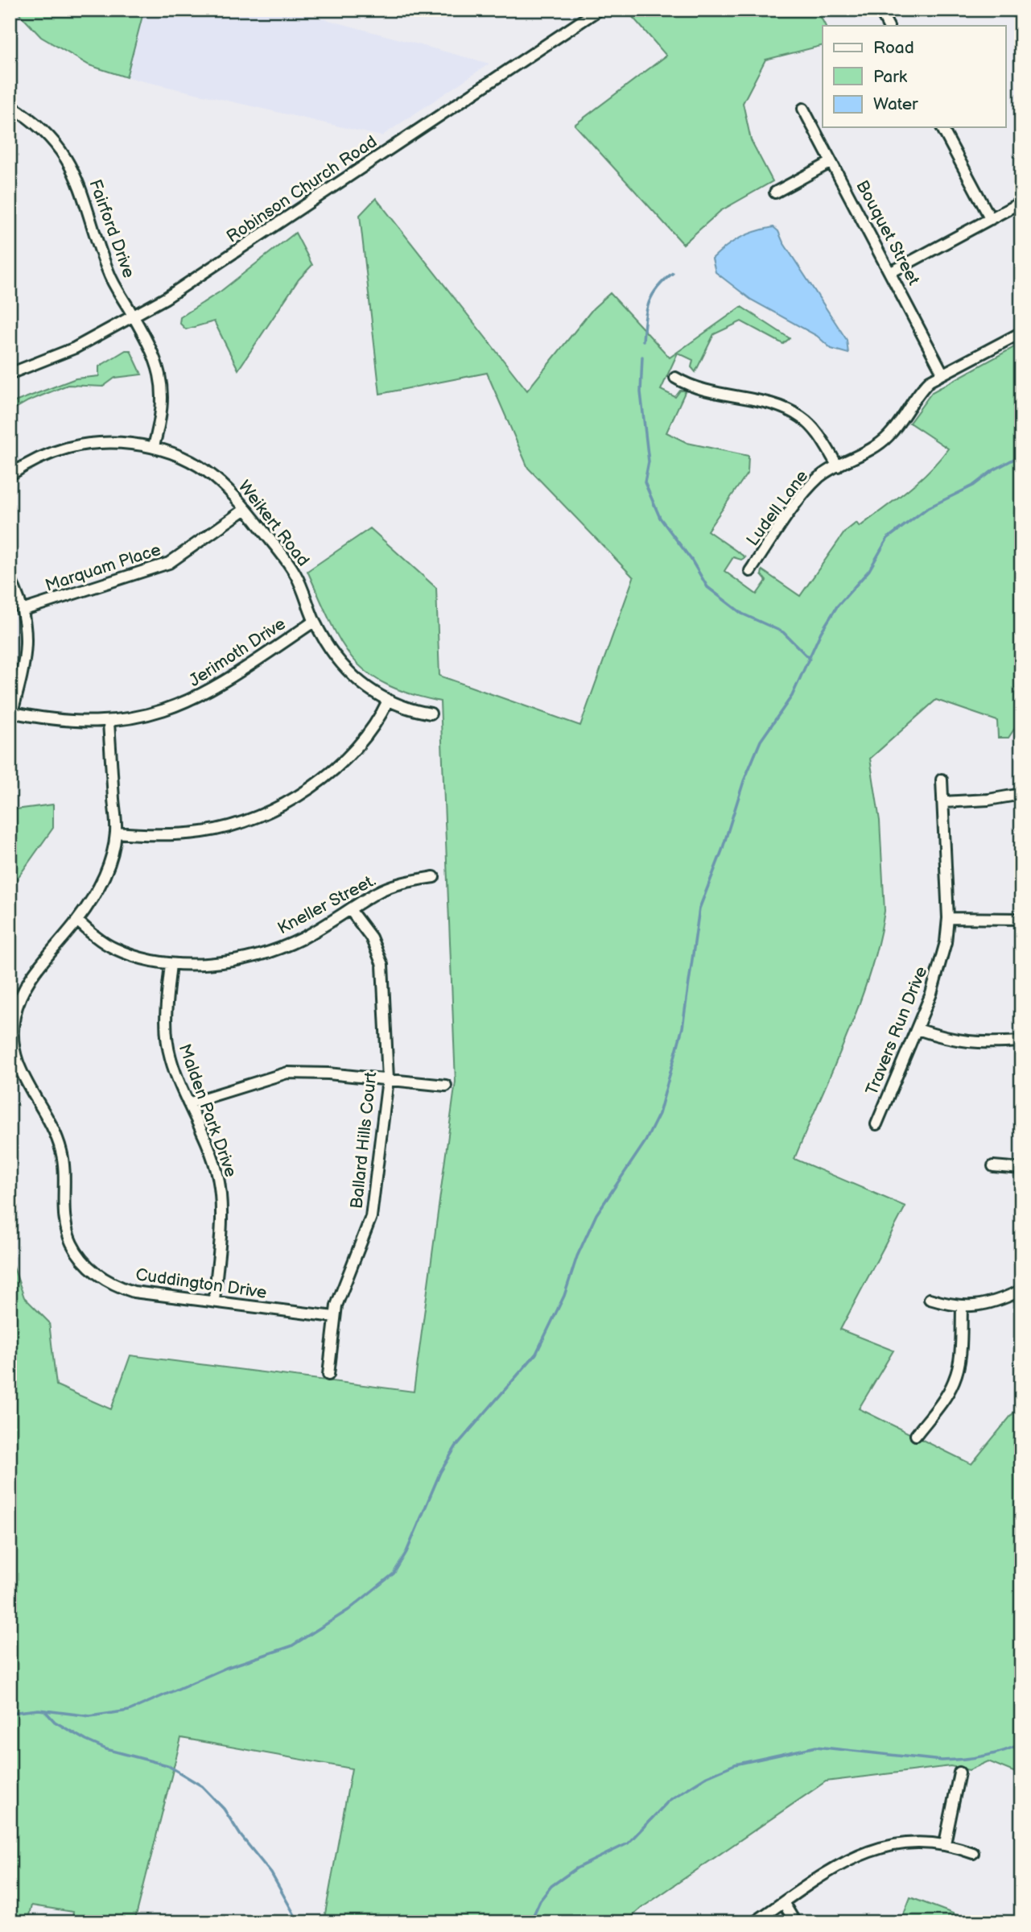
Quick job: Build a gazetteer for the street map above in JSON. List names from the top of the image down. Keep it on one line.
{"streets":{"street":["Robinson Church Road","Fairford Drive","Bouquet Street","Ludell Lane","Weikert Road","Marquam Place","Jerimoth Drive","Kneller Street.","Travers Run Drive","Malden Park Drive","Ballard Hills Court","Cuddington Drive"]},"crossings":[["Robinson Church Road","Fairford Drive"],["Fairford Drive","Weikert Road"],["Bouquet Street","Ludell Lane"],["Weikert Road","Marquam Place"],["Weikert Road","Jerimoth Drive"],["Jerimoth Drive","Cuddington Drive"],["Kneller Street.","Malden Park Drive"],["Kneller Street.","Ballard Hills Court"],["Kneller Street.","Cuddington Drive"],["Malden Park Drive","Cuddington Drive"],["Ballard Hills Court","Cuddington Drive"]],"legend":["Road","Park","Water"]}
